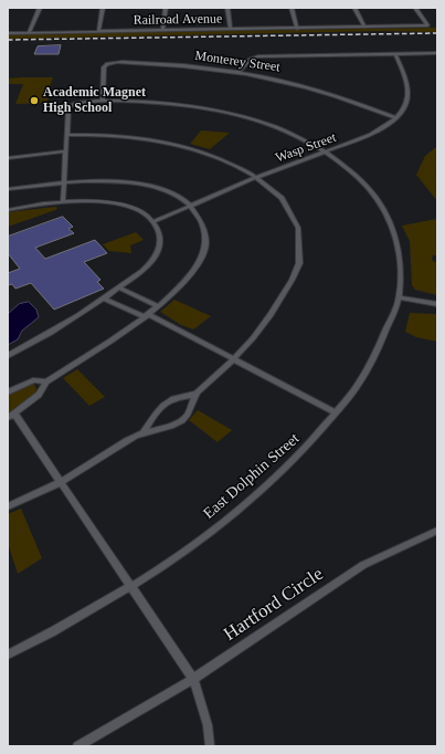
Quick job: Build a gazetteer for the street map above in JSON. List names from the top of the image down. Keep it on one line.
{"streets":{"street":["Railroad Avenue","Monterey Street","Wasp Street","East Dolphin Street","Hartford Circle"]},"crossings":[["Monterey Street","Wasp Street"],["Monterey Street","East Dolphin Street"],["Wasp Street","East Dolphin Street"]],"places":["Academic Magnet High School"]}
